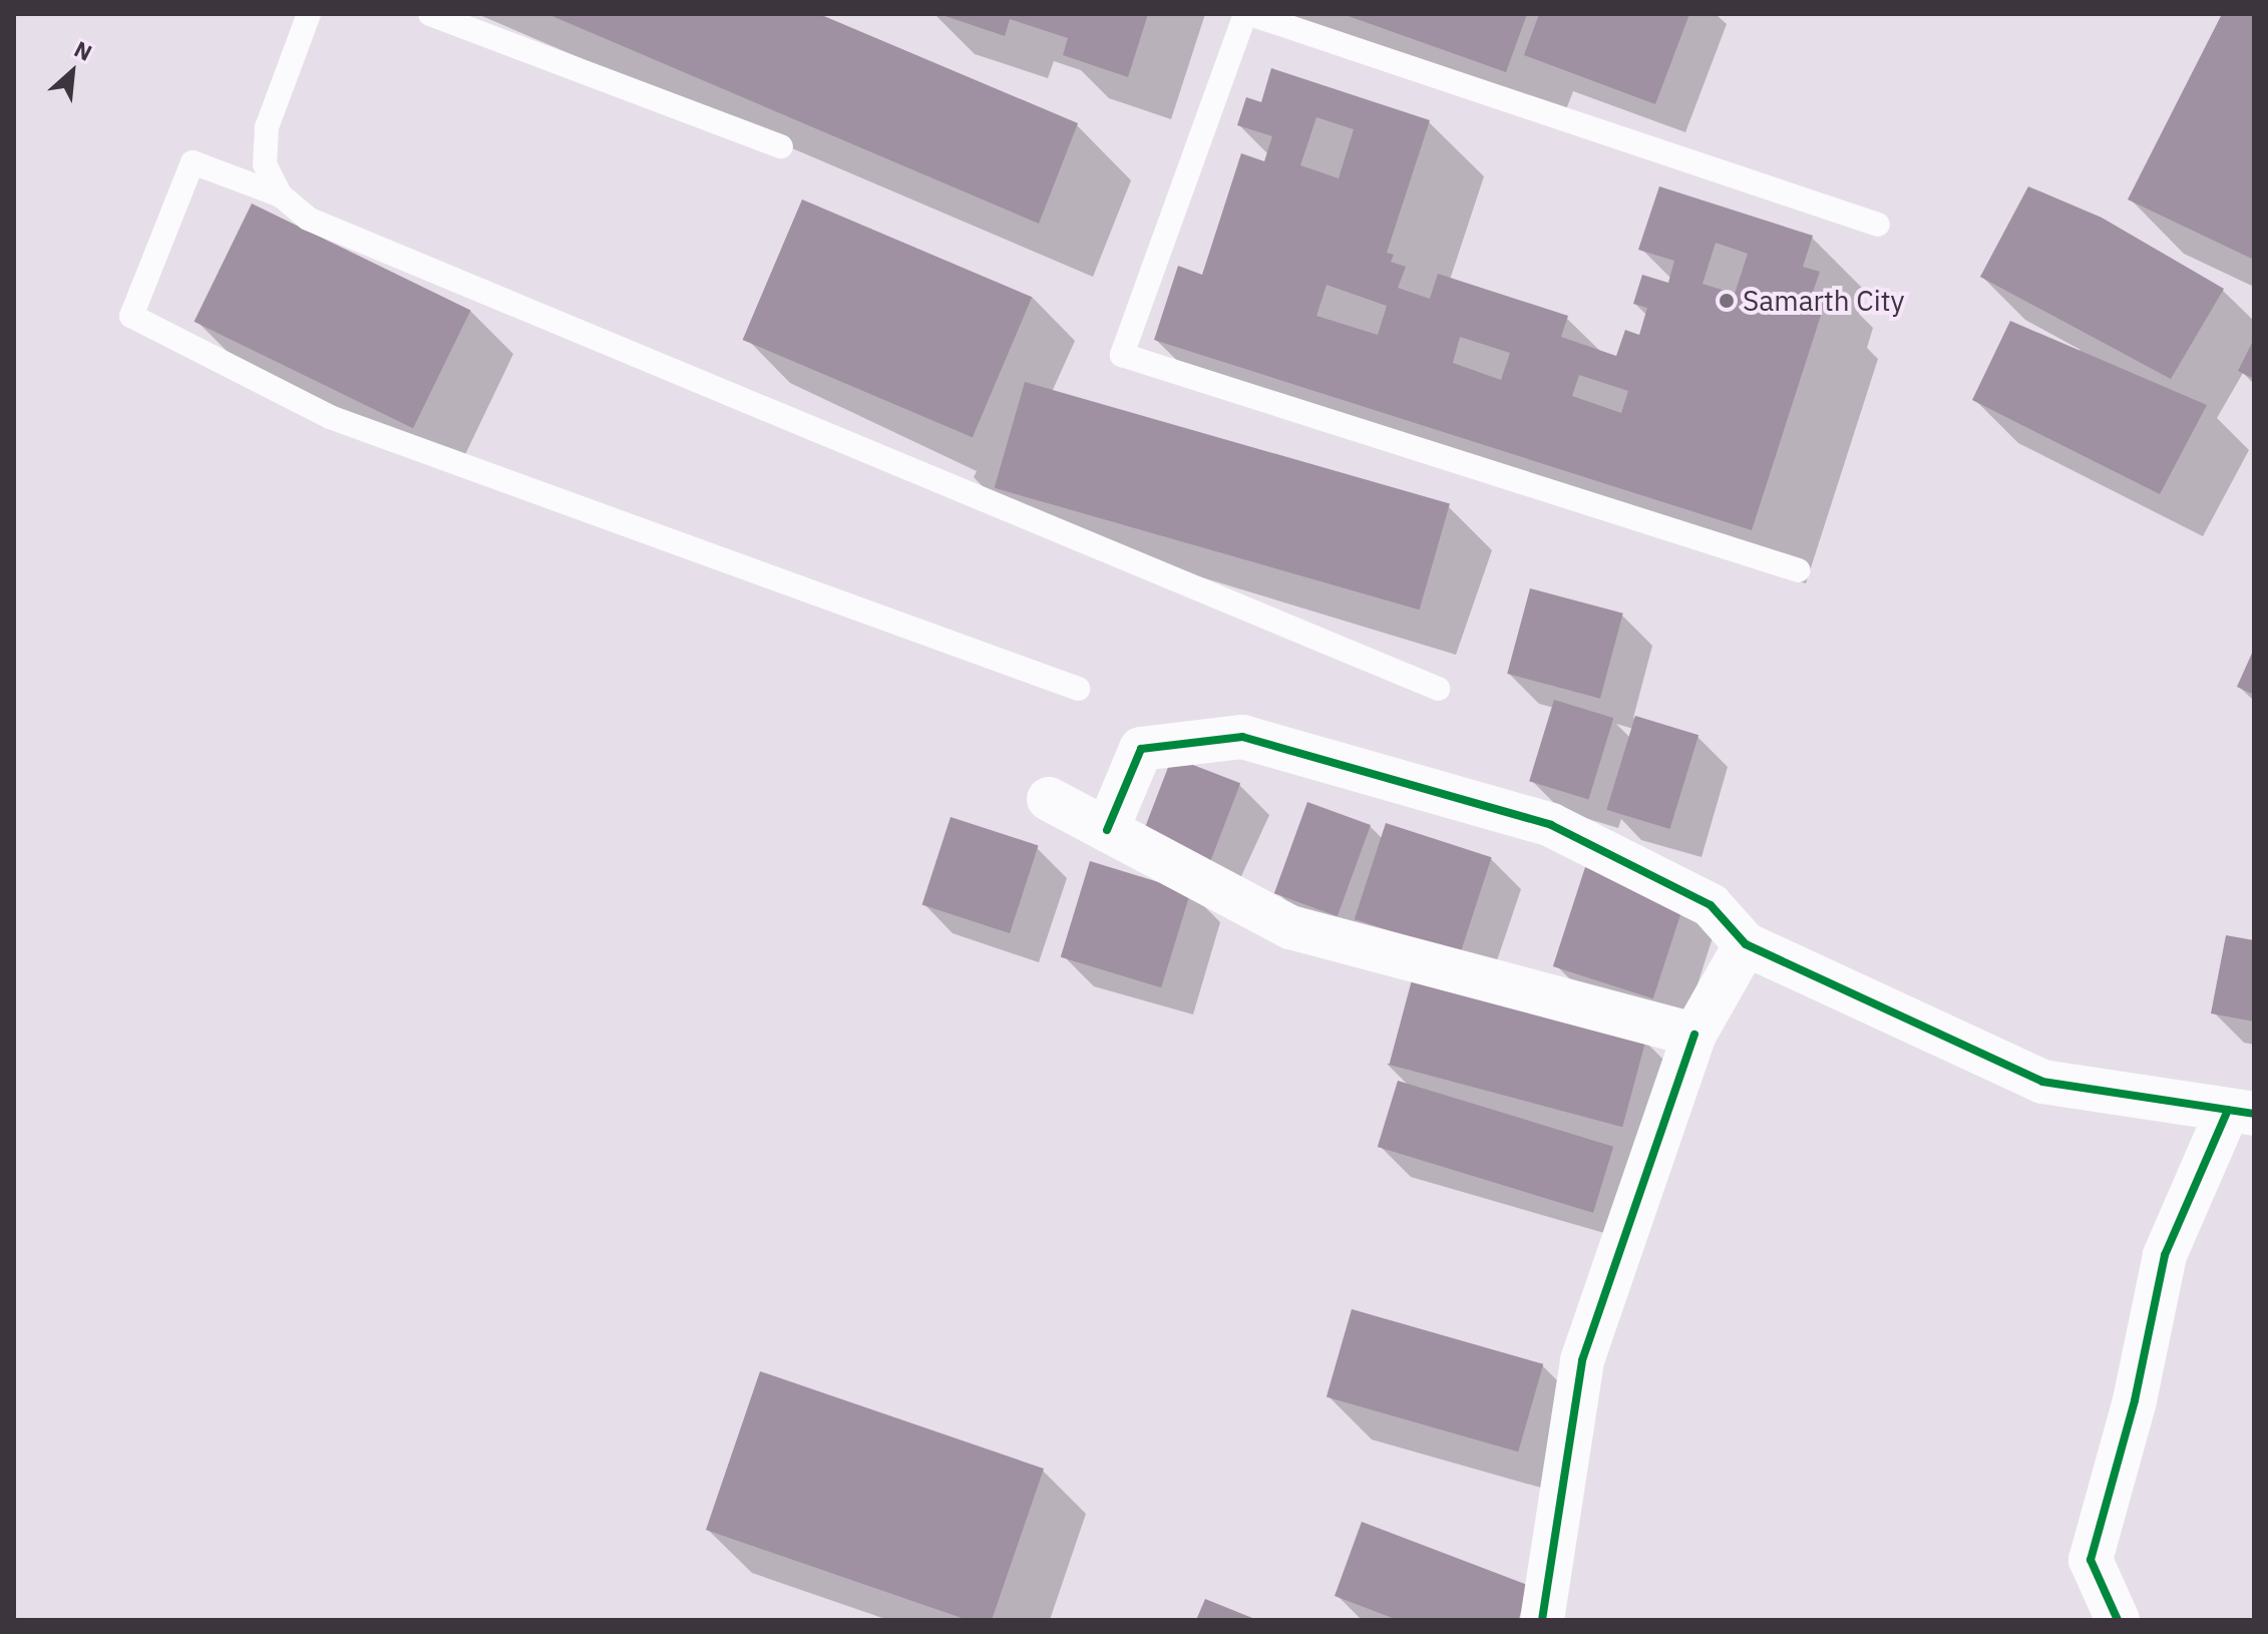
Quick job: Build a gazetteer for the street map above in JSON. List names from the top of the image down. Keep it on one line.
{"places":["Samarth City"],"north":"top right"}
